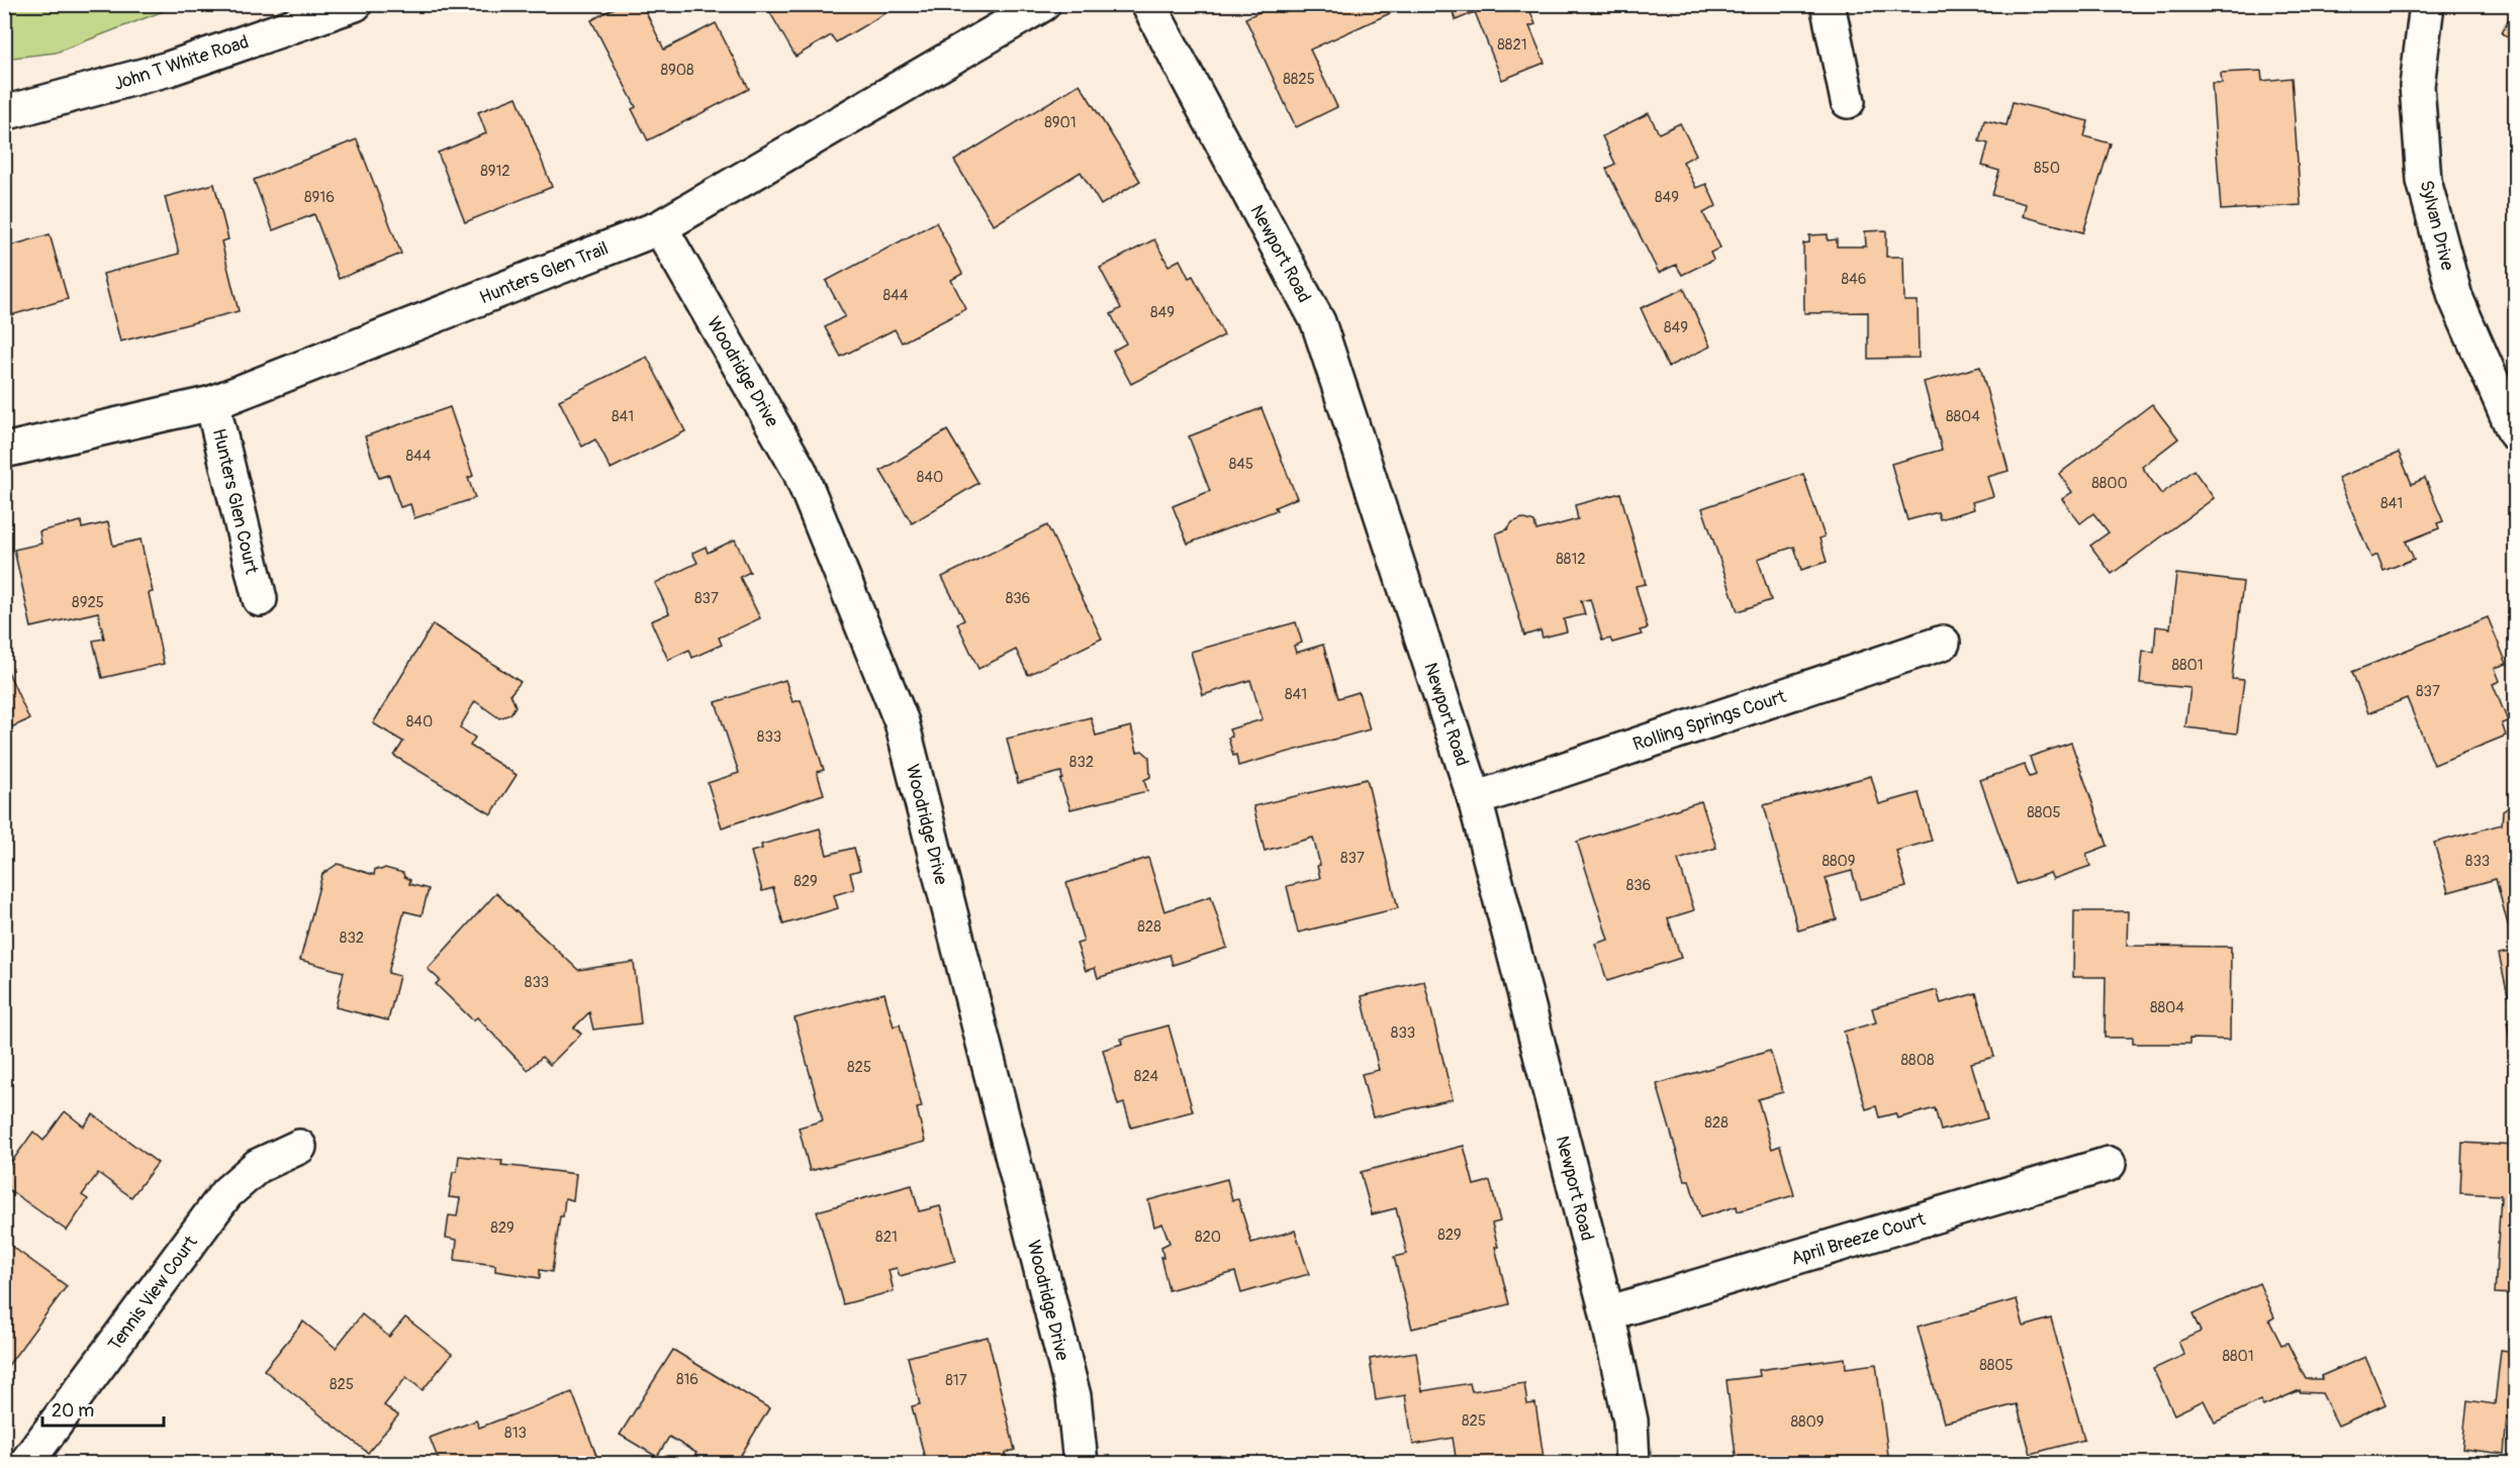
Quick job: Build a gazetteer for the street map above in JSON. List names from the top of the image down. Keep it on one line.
{"streets":{"street":["John T White Road","Sylvan Drive","Newport Road","Hunters Glen Trail","Woodridge Drive","Hunters Glen Court","Rolling Springs Court","April Breeze Court","Tennis View Court"]},"crossings":[["Newport Road","Rolling Springs Court"],["Newport Road","April Breeze Court"],["Hunters Glen Trail","Woodridge Drive"],["Hunters Glen Trail","Hunters Glen Court"]],"house_numbers":["8821","8908","8825","8901","850","8912","8916","849","846","844","849","849","841","8804","844","845","840","8800","841","8812","837","836","8925","8801","837","841","840","833","832","8805","837","8809","833","829","836","828","832","833","8804","833","8808","825","824","828","829","829","821","820","8801","8805","816","817","825","825","8809","813"],"scale_bar":"20 m"}
